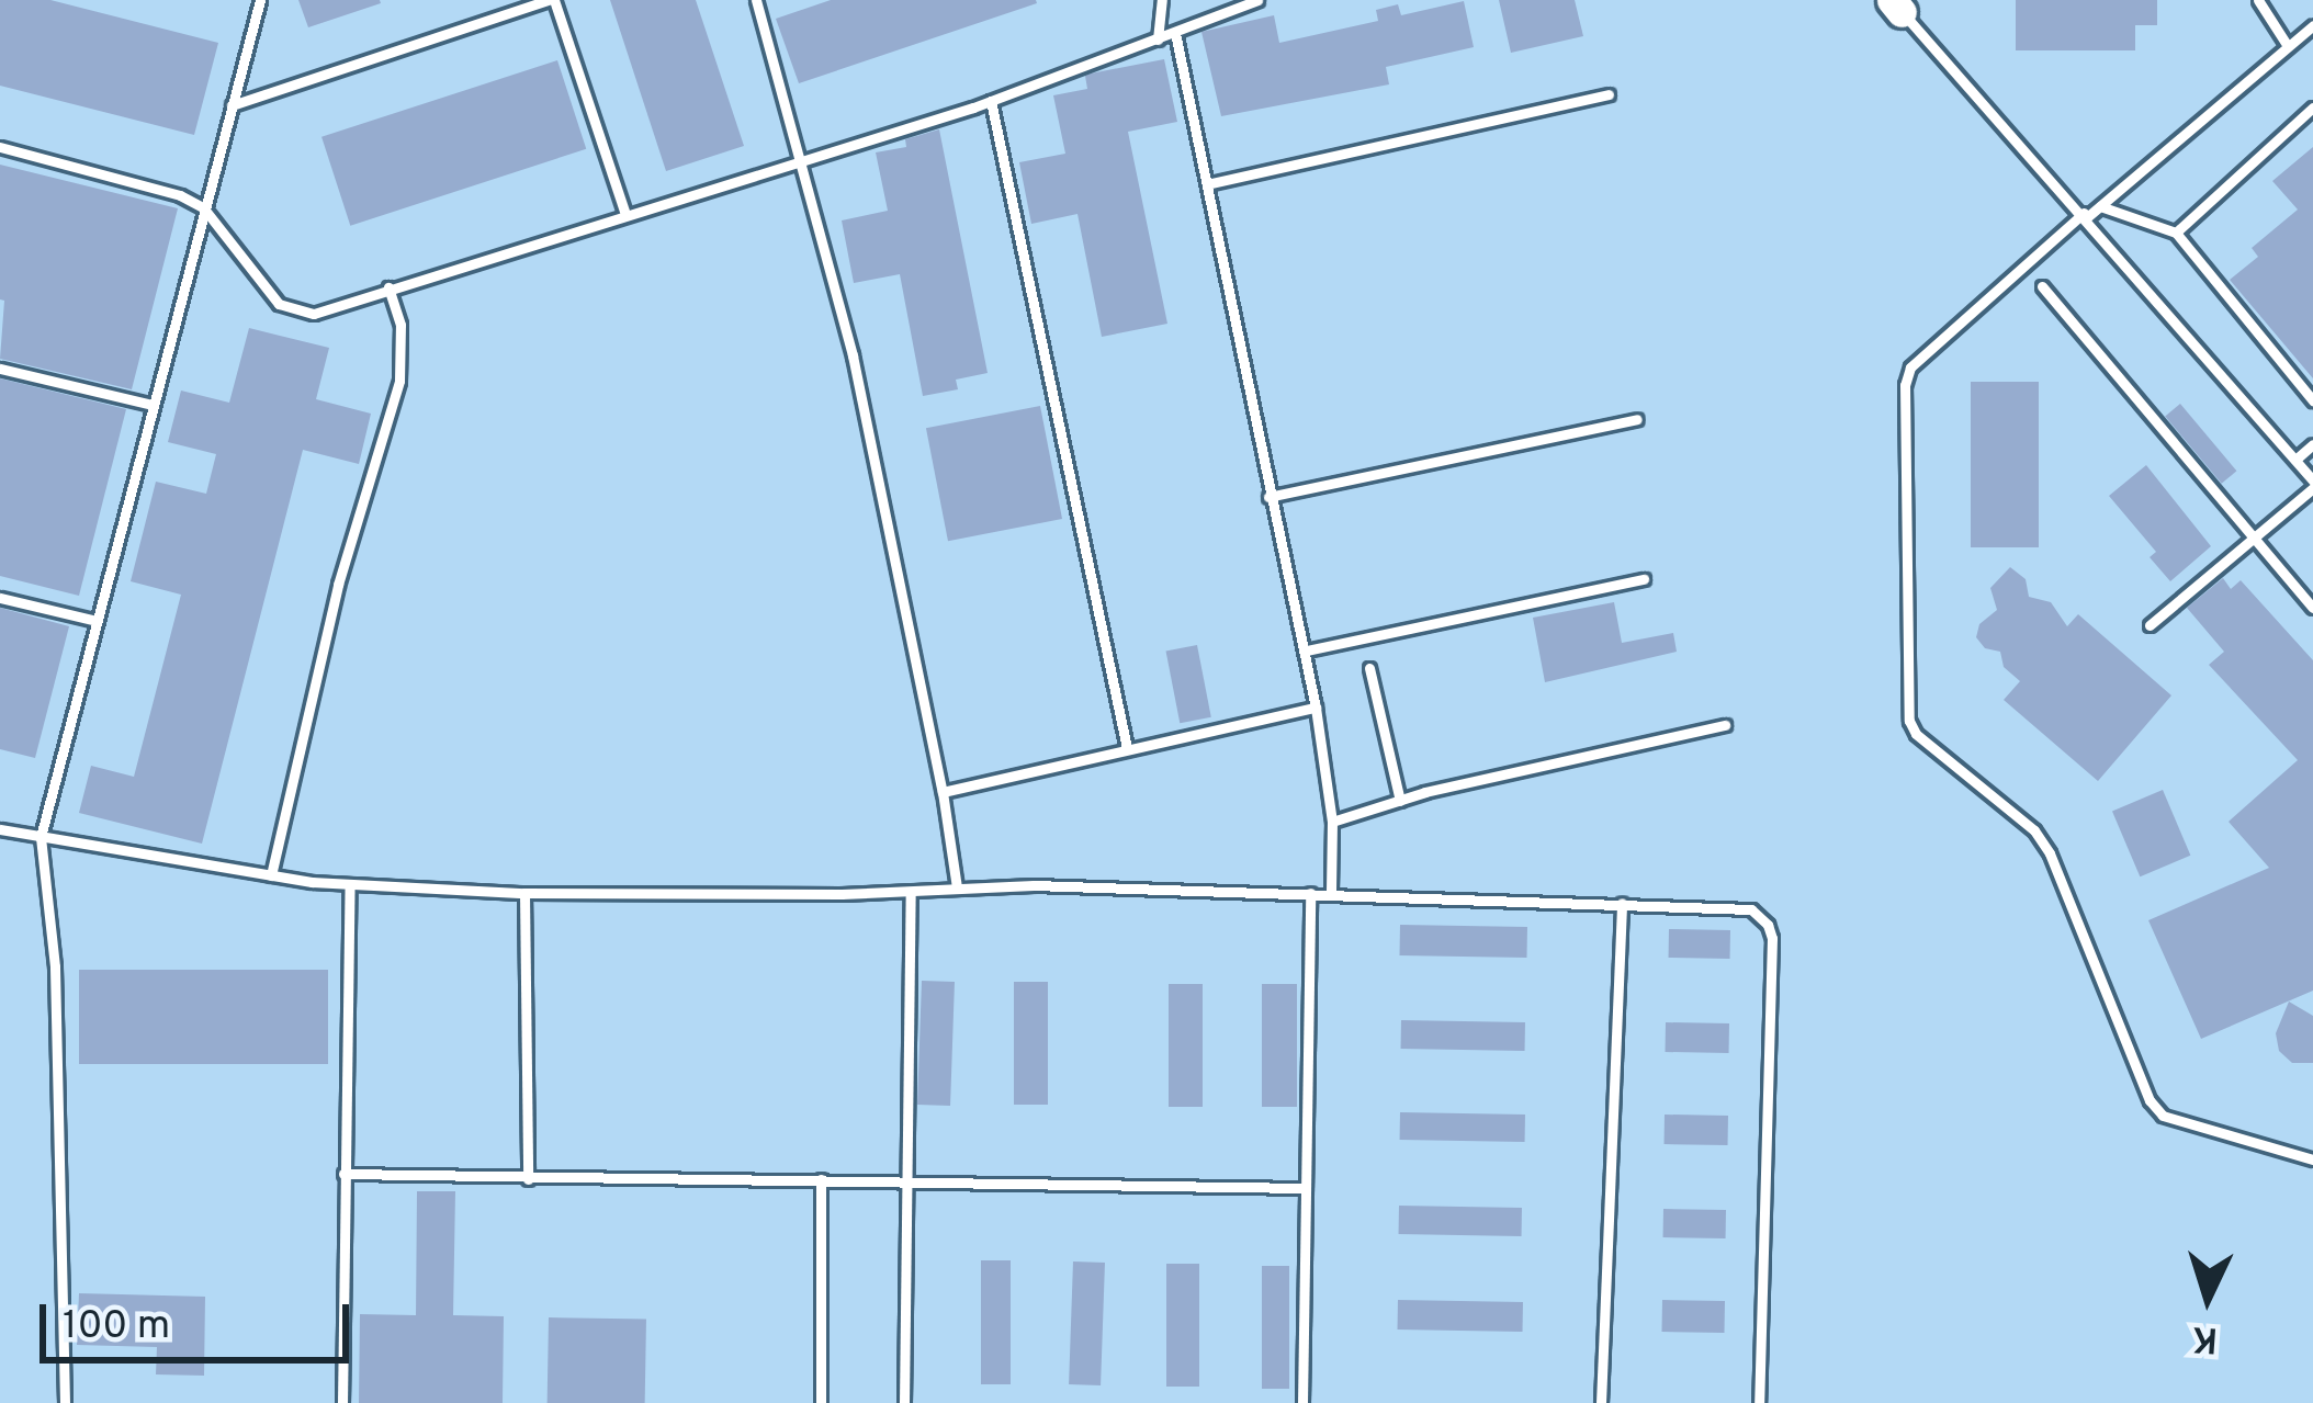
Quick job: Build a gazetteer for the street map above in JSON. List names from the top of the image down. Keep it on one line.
{"scale_bar":"100 m","north":"bottom"}
